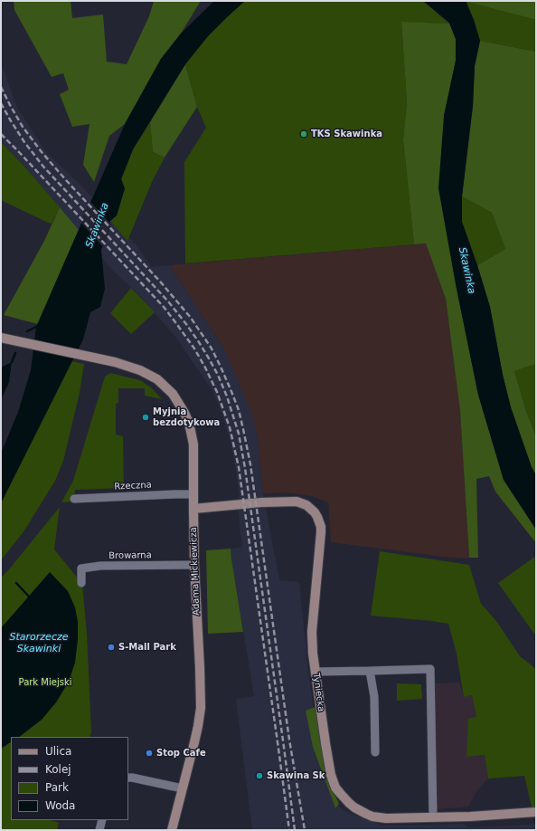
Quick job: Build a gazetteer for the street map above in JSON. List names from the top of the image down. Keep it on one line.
{"streets":{"main road":["Adama Mickiewicza","Tyniecka"],"street":["Rzeczna","Browarna"]},"crossings":[["Rzeczna","Adama Mickiewicza"],["Browarna","Adama Mickiewicza"],["Adama Mickiewicza","Tyniecka"]],"water":["Skawinka","Starorzecze Skawinki"],"parks":["Park Miejski"],"places":["TKS Skawinka","Myjnia bezdotykowa","S-Mall Park","Stop Cafe","Skawina Sk"],"legend":["Ulica","Kolej","Park","Woda"]}
